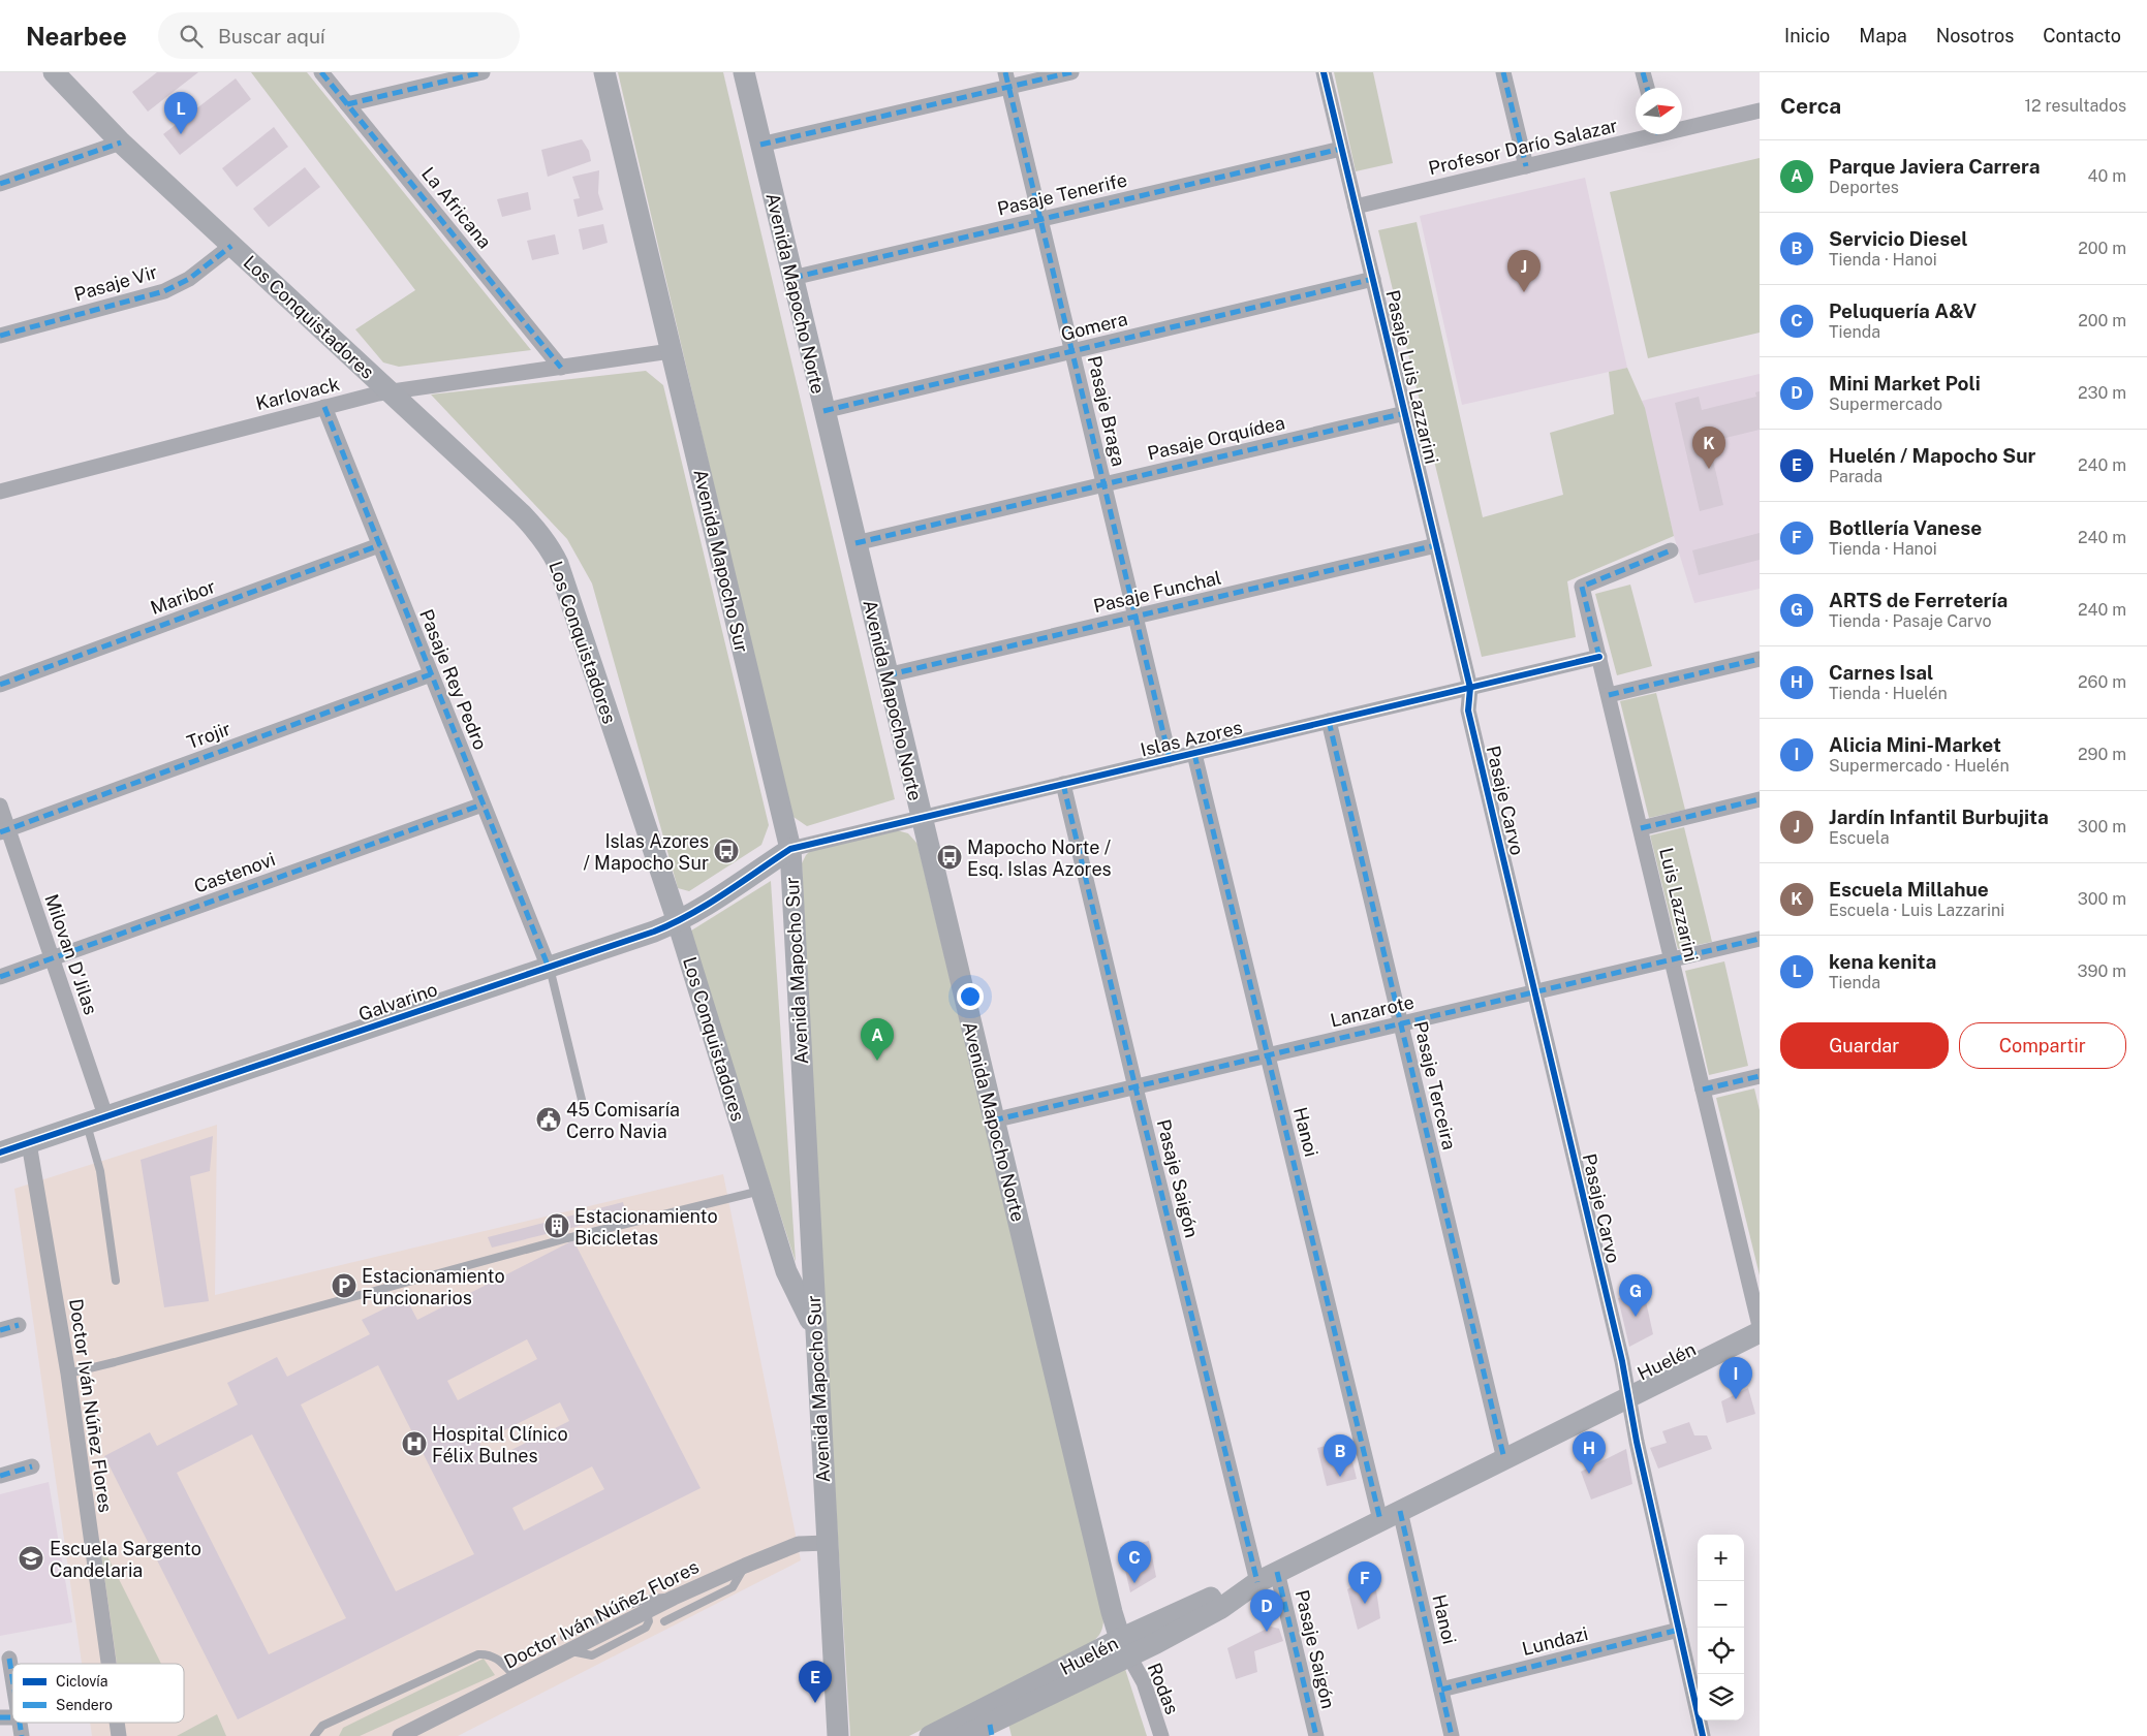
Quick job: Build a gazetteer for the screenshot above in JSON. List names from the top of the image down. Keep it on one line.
{"streets":{"main road":["Avenida Mapocho Norte","Los Conquistadores","Avenida Mapocho Sur","Galvarino","Huelén"],"street":["Profesor Darío Salazar","Pasaje Tenerife","La Africana","Pasaje Vir","Gomera","Pasaje Luis Lazzarini","Karlovack","Pasaje Braga","Pasaje Orquídea","Pasaje Funchal","Maribor","Pasaje Rey Pedro","Trojir","Islas Azores","Pasaje Carvo","Castenovi","Luis Lazzarini","Milovan D'Jilas","Lanzarote","Pasaje Terceira","Hanoi","Pasaje Saigón","Doctor Iván Núñez Flores","Lundazi","Rodas"]},"crossings":[["Profesor Darío Salazar","Pasaje Luis Lazzarini"],["Pasaje Tenerife","Avenida Mapocho Norte"],["Pasaje Tenerife","Pasaje Luis Lazzarini"],["Pasaje Tenerife","Pasaje Braga"],["La Africana","Karlovack"],["Pasaje Vir","Los Conquistadores"],["Avenida Mapocho Norte","Gomera"],["Avenida Mapocho Norte","Pasaje Orquídea"],["Avenida Mapocho Norte","Pasaje Funchal"],["Avenida Mapocho Norte","Islas Azores"],["Avenida Mapocho Norte","Lanzarote"],["Avenida Mapocho Norte","Huelén"],["Avenida Mapocho Norte","Rodas"],["Los Conquistadores","Karlovack"],["Los Conquistadores","Avenida Mapocho Sur"],["Los Conquistadores","Galvarino"],["Gomera","Pasaje Luis Lazzarini"],["Gomera","Pasaje Braga"],["Pasaje Luis Lazzarini","Pasaje Orquídea"],["Pasaje Luis Lazzarini","Pasaje Funchal"],["Pasaje Luis Lazzarini","Islas Azores"],["Pasaje Luis Lazzarini","Pasaje Carvo"],["Karlovack","Avenida Mapocho Sur"],["Karlovack","Pasaje Rey Pedro"],["Pasaje Braga","Pasaje Orquídea"],["Pasaje Braga","Pasaje Funchal"],["Pasaje Braga","Islas Azores"],["Avenida Mapocho Sur","Islas Azores"],["Avenida Mapocho Sur","Galvarino"],["Avenida Mapocho Sur","Doctor Iván Núñez Flores"],["Maribor","Pasaje Rey Pedro"],["Pasaje Rey Pedro","Trojir"],["Pasaje Rey Pedro","Castenovi"],["Pasaje Rey Pedro","Galvarino"],["Trojir","Milovan D'Jilas"],["Islas Azores","Pasaje Carvo"],["Islas Azores","Luis Lazzarini"],["Islas Azores","Galvarino"],["Islas Azores","Pasaje Terceira"],["Islas Azores","Hanoi"],["Islas Azores","Pasaje Saigón"],["Pasaje Carvo","Lanzarote"],["Pasaje Carvo","Huelén"],["Pasaje Carvo","Lundazi"],["Castenovi","Milovan D'Jilas"],["Luis Lazzarini","Lanzarote"],["Milovan D'Jilas","Galvarino"],["Galvarino","Doctor Iván Núñez Flores"],["Lanzarote","Pasaje Terceira"],["Lanzarote","Hanoi"],["Lanzarote","Pasaje Saigón"],["Pasaje Terceira","Huelén"],["Hanoi","Huelén"],["Hanoi","Lundazi"],["Pasaje Saigón","Huelén"],["Huelén","Rodas"]],"places":{"bus stop":["Islas Azores / Mapocho Sur","Mapocho Norte / Esq. Islas Azores"],"public building":["45 Comisaría Cerro Navia"],"building":["Estacionamiento Bicicletas"],"parking":["Estacionamiento Funcionarios"],"hospital":["Hospital Clínico Félix Bulnes"],"school or university":["Escuela Sargento Candelaria"]},"legend":["Ciclovía","Sendero"],"north":"right","page":{"header":"Nearbee","search":"Buscar aquí","nav":["Inicio","Mapa","Nosotros","Contacto"],"heading":["Cerca","12 resultados"],"pins":["L","J","K","A","G","I","H","B","C","F","D","E"],"list":[{"mark":"A","name":"Parque Javiera Carrera","note":"Deportes","value":"40 m"},{"mark":"B","name":"Servicio Diesel","note":"Tienda · Hanoi","value":"200 m"},{"mark":"C","name":"Peluquería A&V","note":"Tienda","value":"200 m"},{"mark":"D","name":"Mini Market Poli","note":"Supermercado","value":"230 m"},{"mark":"E","name":"Huelén / Mapocho Sur","note":"Parada","value":"240 m"},{"mark":"F","name":"Botllería Vanese","note":"Tienda · Hanoi","value":"240 m"},{"mark":"G","name":"ARTS de Ferretería","note":"Tienda · Pasaje Carvo","value":"240 m"},{"mark":"H","name":"Carnes Isal","note":"Tienda · Huelén","value":"260 m"},{"mark":"I","name":"Alicia Mini-Market","note":"Supermercado · Huelén","value":"290 m"},{"mark":"J","name":"Jardín Infantil Burbujita","note":"Escuela","value":"300 m"},{"mark":"K","name":"Escuela Millahue","note":"Escuela · Luis Lazzarini","value":"300 m"},{"mark":"L","name":"kena kenita","note":"Tienda","value":"390 m"}],"buttons":["Guardar","Compartir"],"map_buttons":["+","−"]}}
